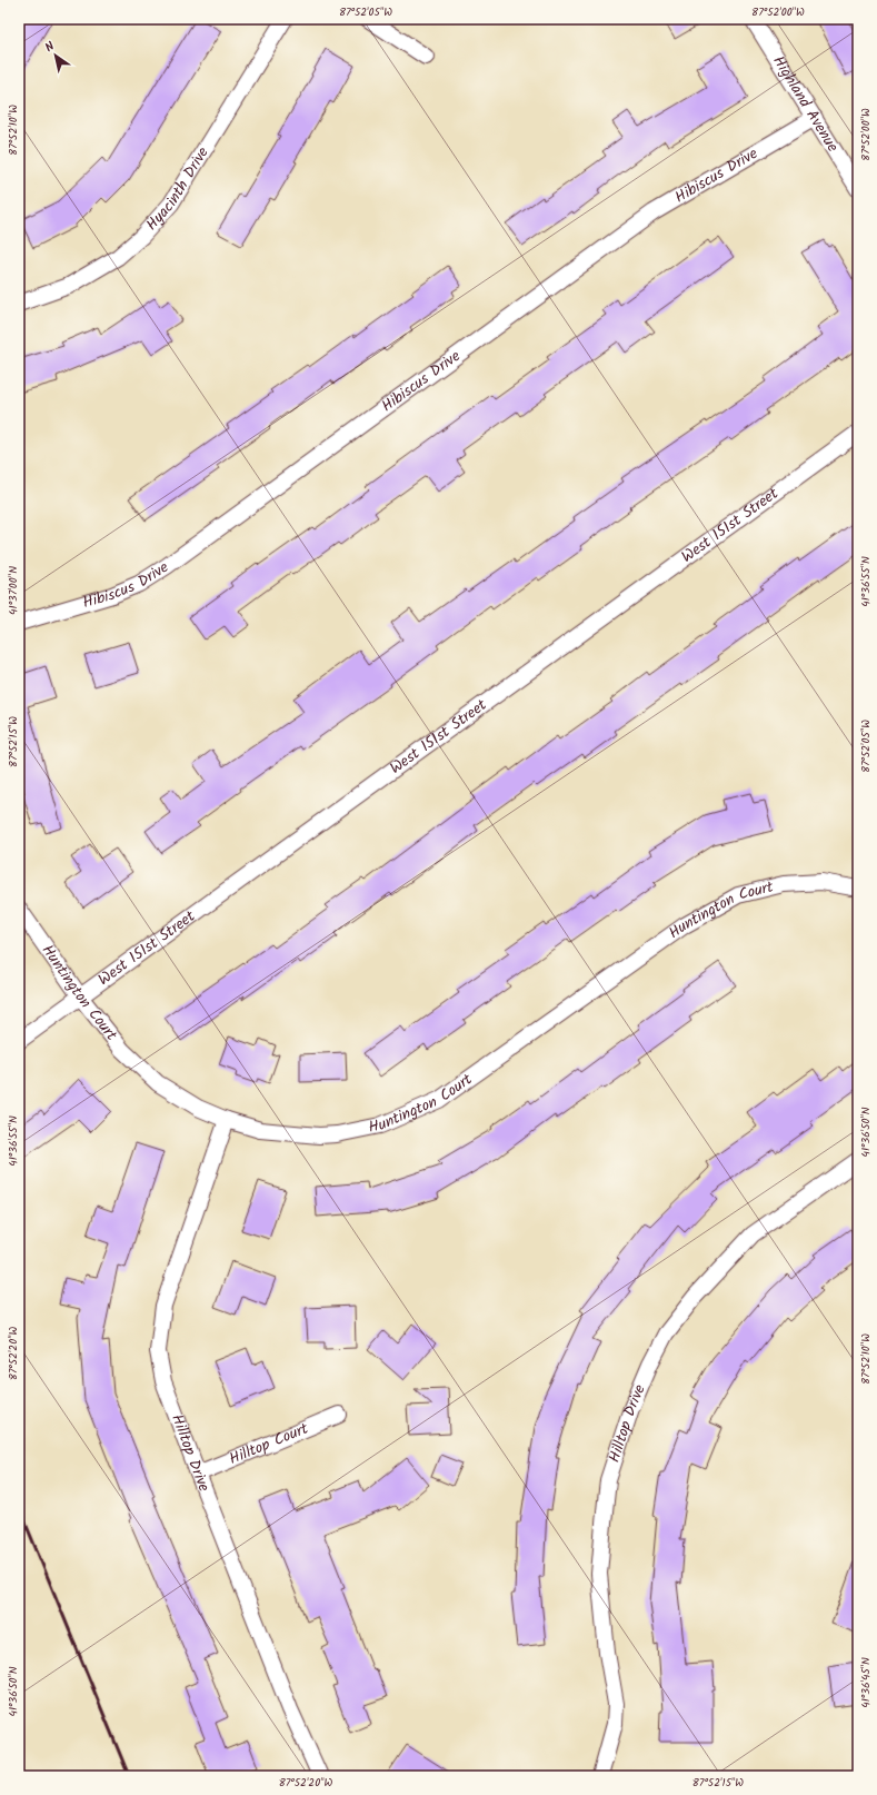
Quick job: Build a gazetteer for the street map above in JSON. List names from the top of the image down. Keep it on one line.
{"streets":{"street":["Highland Avenue","Hibiscus Drive","Hyacinth Drive","West 151st Street","Huntington Court","Hilltop Drive","Hilltop Court"]},"crossings":[["Highland Avenue","Hibiscus Drive"],["West 151st Street","Huntington Court"],["Huntington Court","Hilltop Drive"],["Hilltop Drive","Hilltop Court"]],"north":"top left","coordinates":["87°52'05\"W","87°52'00\"W","87°52'10\"W","41°36'55\"N","41°37'00\"N","87°52'15\"W","41°36'50\"N","87°52'20\"W","41°36'45\"N"]}
